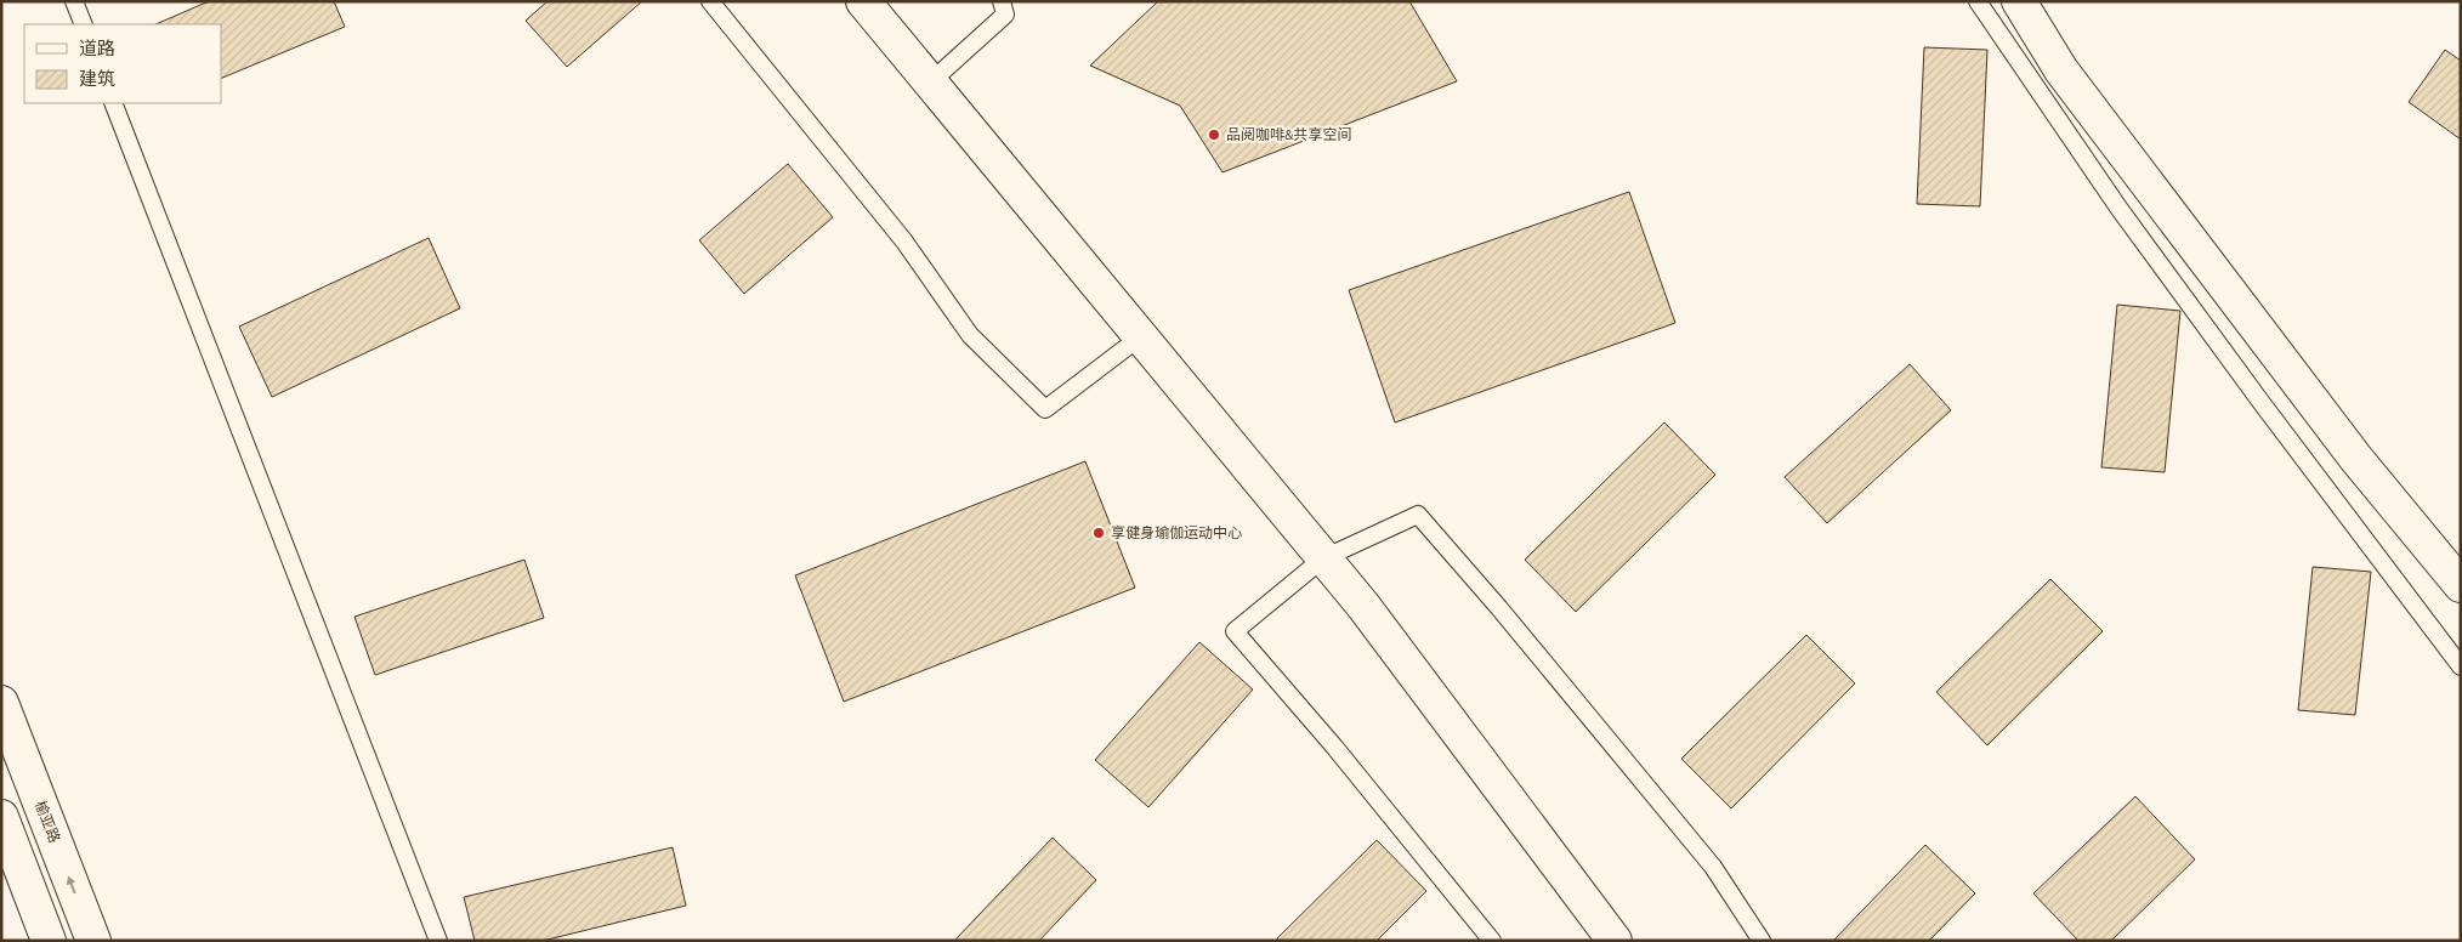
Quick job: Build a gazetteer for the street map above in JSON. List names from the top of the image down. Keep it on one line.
{"streets":{"main road":["榆亚路"]},"places":["品阅咖啡&共享空间","享健身瑜伽运动中心"],"legend":["道路","建筑"]}
